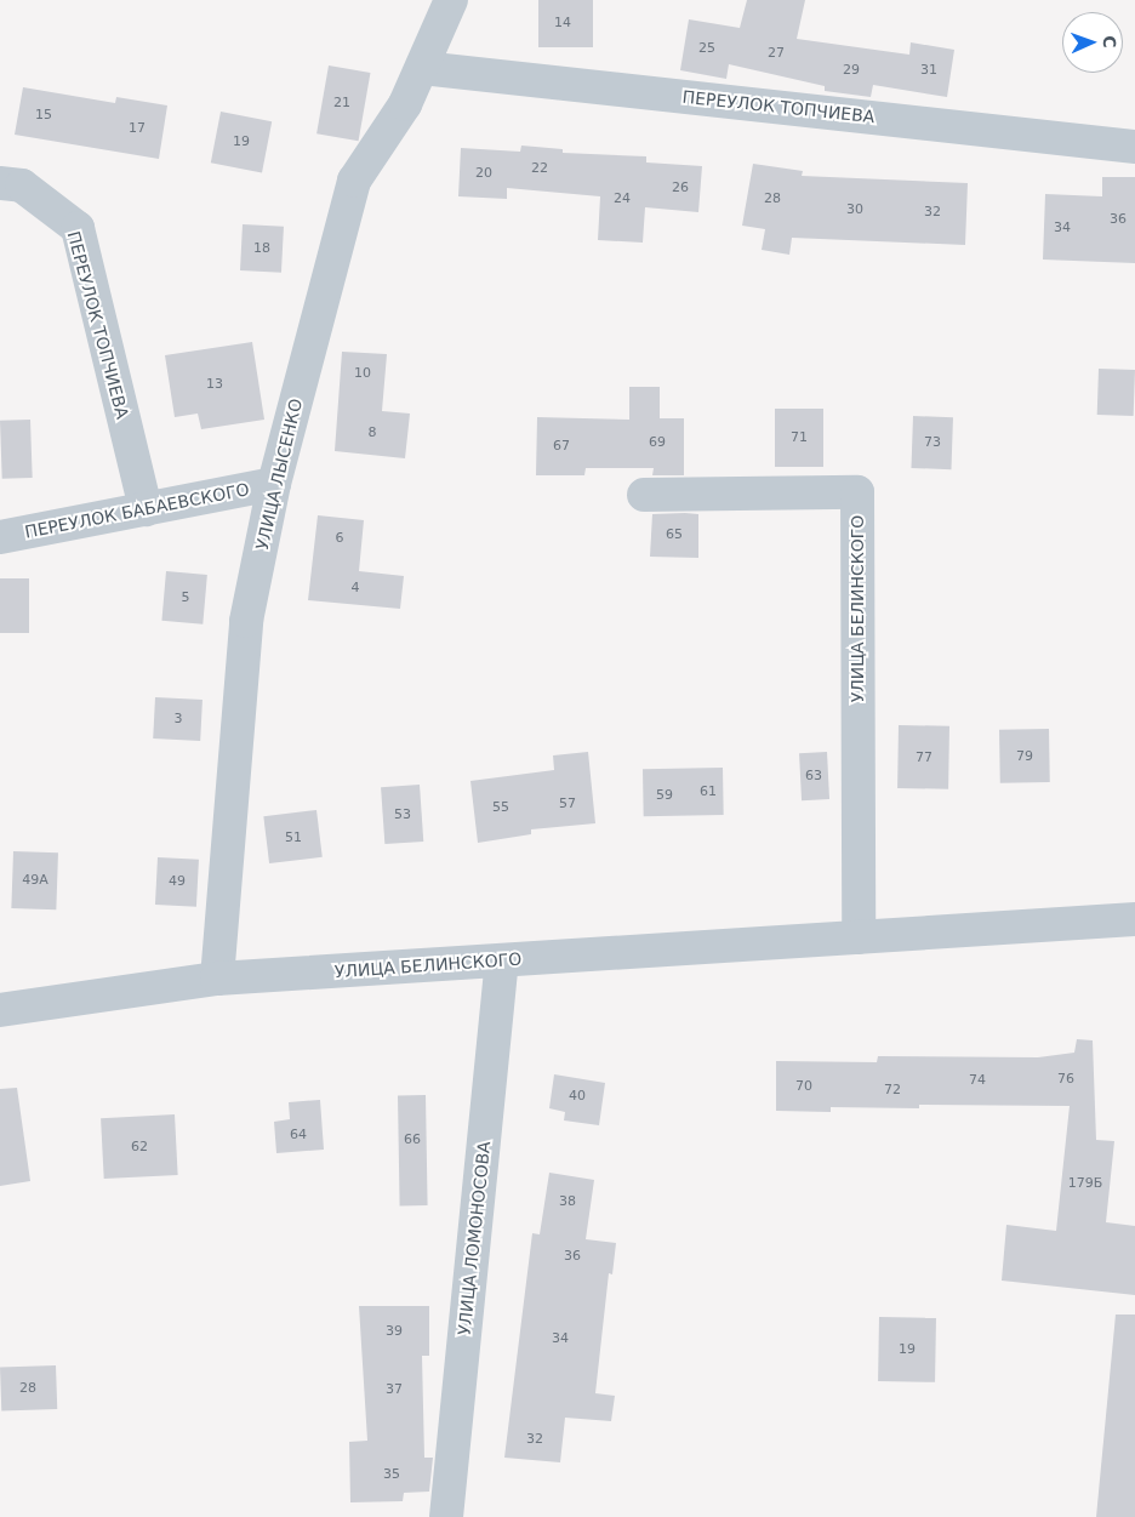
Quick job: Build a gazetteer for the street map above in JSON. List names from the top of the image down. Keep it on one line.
{"streets":{"street":["ПЕРЕУЛОК ТОПЧИЕВА","УЛИЦА ЛЫСЕНКО","ПЕРЕУЛОК БАБАЕВСКОГО","УЛИЦА БЕЛИНСКОГО","УЛИЦА ЛОМОНОСОВА"]},"crossings":[["ПЕРЕУЛОК ТОПЧИЕВА","УЛИЦА ЛЫСЕНКО"],["ПЕРЕУЛОК ТОПЧИЕВА","ПЕРЕУЛОК БАБАЕВСКОГО"],["УЛИЦА ЛЫСЕНКО","ПЕРЕУЛОК БАБАЕВСКОГО"],["УЛИЦА ЛЫСЕНКО","УЛИЦА БЕЛИНСКОГО"],["УЛИЦА БЕЛИНСКОГО","УЛИЦА ЛОМОНОСОВА"]],"house_numbers":["14","25","27","29","31","21","15","17","19","22","20","26","24","28","30","32","36","34","18","10","13","8","71","69","73","67","65","6","4","5","3","79","77","63","61","59","57","55","53","51","49А","49","76","74","70","72","40","64","66","62","179Б","38","36","39","34","19","28","37","32","35"],"north":"right"}
